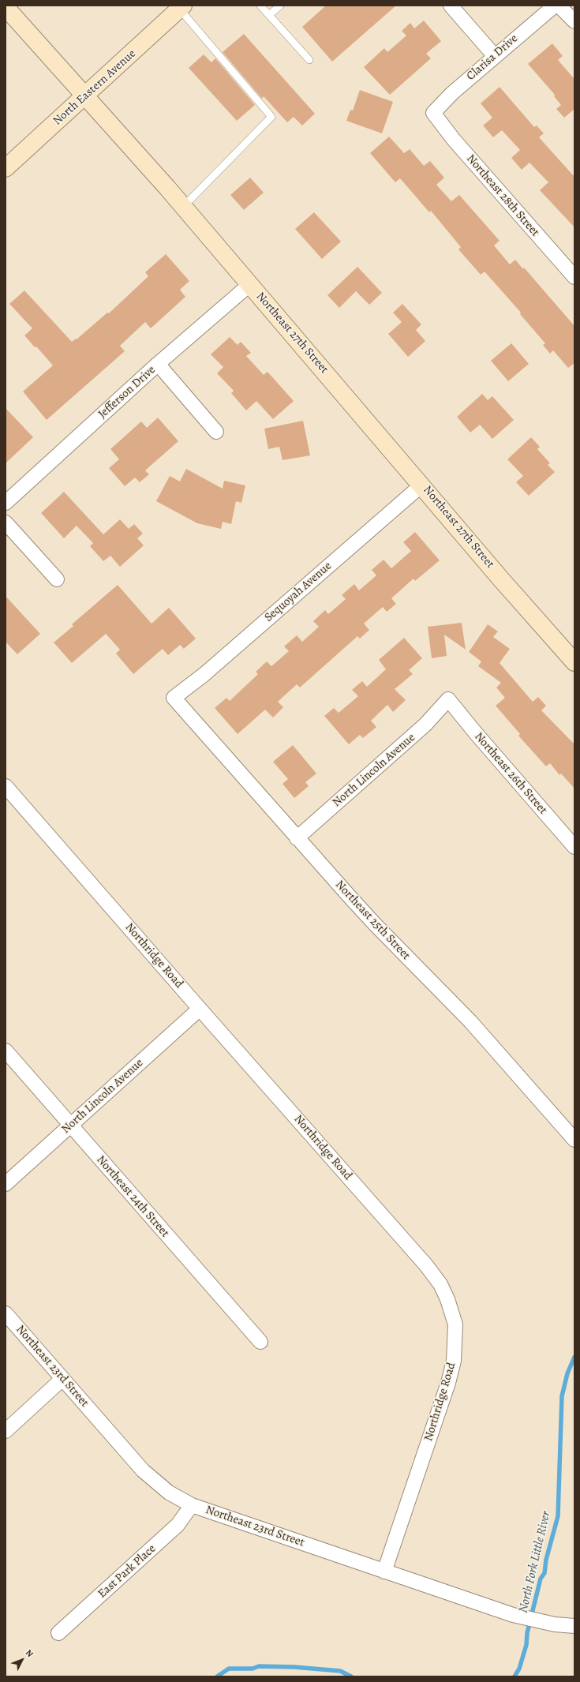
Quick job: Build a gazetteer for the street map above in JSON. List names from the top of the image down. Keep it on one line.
{"streets":{"street":["Clarisa Drive","North Eastern Avenue","Northeast 28th Street","Northeast 27th Street","Jefferson Drive","Sequoyah Avenue","North Lincoln Avenue","Northeast 26th Street","Northeast 25th Street","Northridge Road","Northeast 24th Street","Northeast 23rd Street","East Park Place"]},"crossings":[["Clarisa Drive","Northeast 28th Street"],["North Eastern Avenue","Northeast 27th Street"],["Northeast 27th Street","Jefferson Drive"],["Northeast 27th Street","Sequoyah Avenue"],["Sequoyah Avenue","Northeast 25th Street"],["North Lincoln Avenue","Northeast 26th Street"],["North Lincoln Avenue","Northeast 25th Street"],["North Lincoln Avenue","Northridge Road"],["North Lincoln Avenue","Northeast 24th Street"],["Northridge Road","Northeast 23rd Street"],["Northeast 23rd Street","East Park Place"]],"water":["North Fork Little River"],"north":"top right"}
